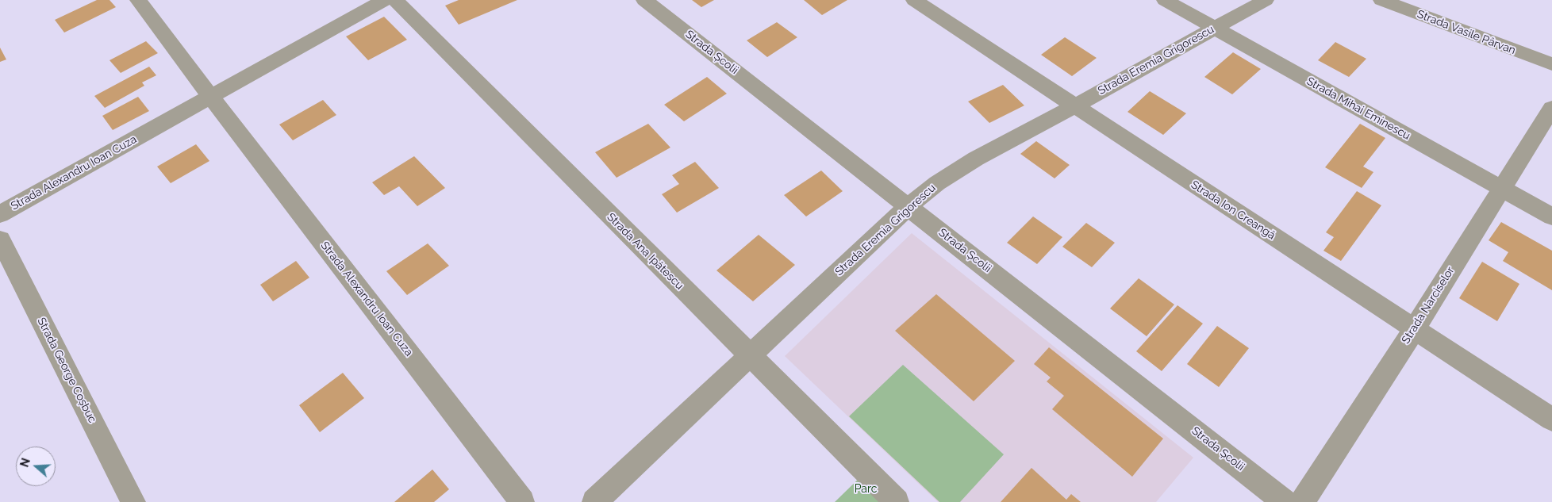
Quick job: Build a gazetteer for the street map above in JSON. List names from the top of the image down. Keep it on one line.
{"streets":{"street":["Strada Vasile Pârvan","Strada Școlii","Strada Eremia Grigorescu","Strada Mihai Eminescu","Strada Alexandru Ioan Cuza","Strada Ion Creangă","Strada Ana Ipătescu","Strada Narciselor","Strada George Coșbuc"]},"crossings":[["Strada Școlii","Strada Eremia Grigorescu"],["Strada Eremia Grigorescu","Strada Mihai Eminescu"],["Strada Eremia Grigorescu","Strada Ion Creangă"],["Strada Eremia Grigorescu","Strada Ana Ipătescu"],["Strada Mihai Eminescu","Strada Narciselor"],["Strada Ion Creangă","Strada Narciselor"]],"parks":["Parc"],"north":"left"}
